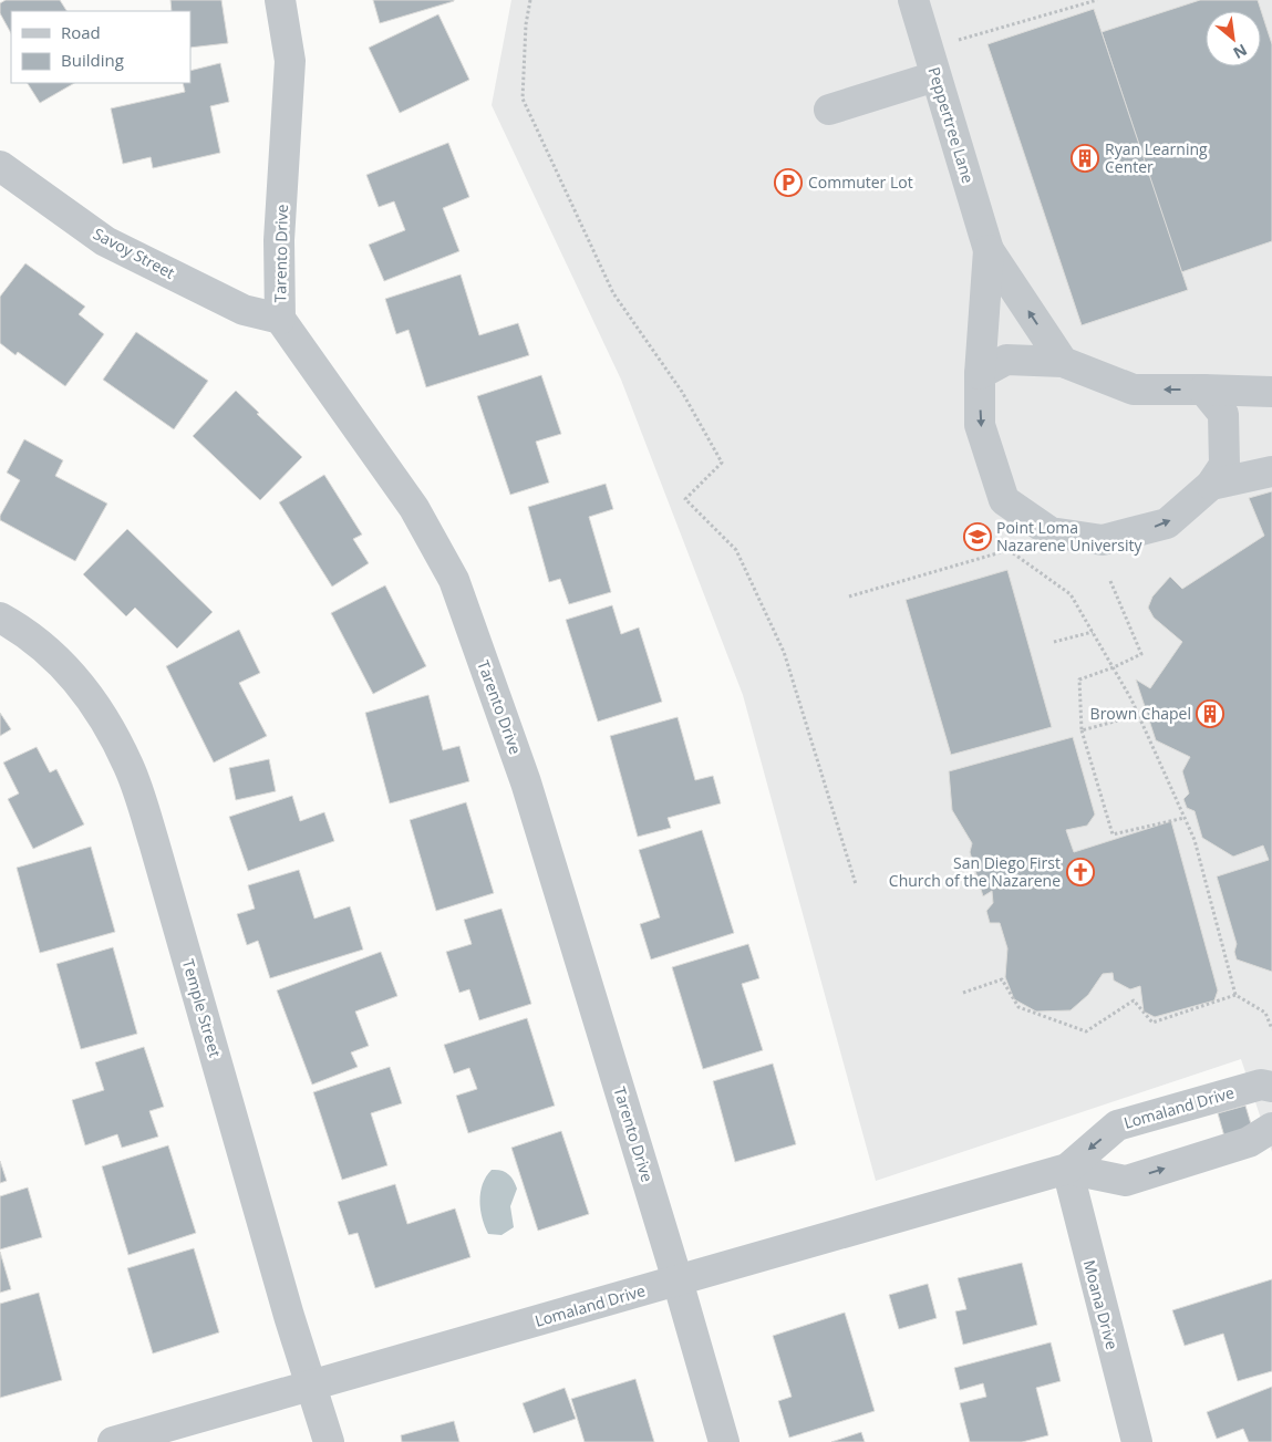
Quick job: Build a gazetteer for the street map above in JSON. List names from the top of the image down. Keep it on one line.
{"streets":{"street":["Peppertree Lane","Savoy Street","Tarento Drive","Temple Street","Lomaland Drive","Moana Drive"]},"crossings":[["Savoy Street","Tarento Drive"],["Tarento Drive","Lomaland Drive"],["Temple Street","Lomaland Drive"],["Lomaland Drive","Moana Drive"]],"places":{"building":["Ryan Learning Center","Brown Chapel"],"parking":["Commuter Lot"],"school or university":["Point Loma Nazarene University"],"church":["San Diego First Church of the Nazarene"]},"legend":["Road","Building"],"north":"bottom right"}
